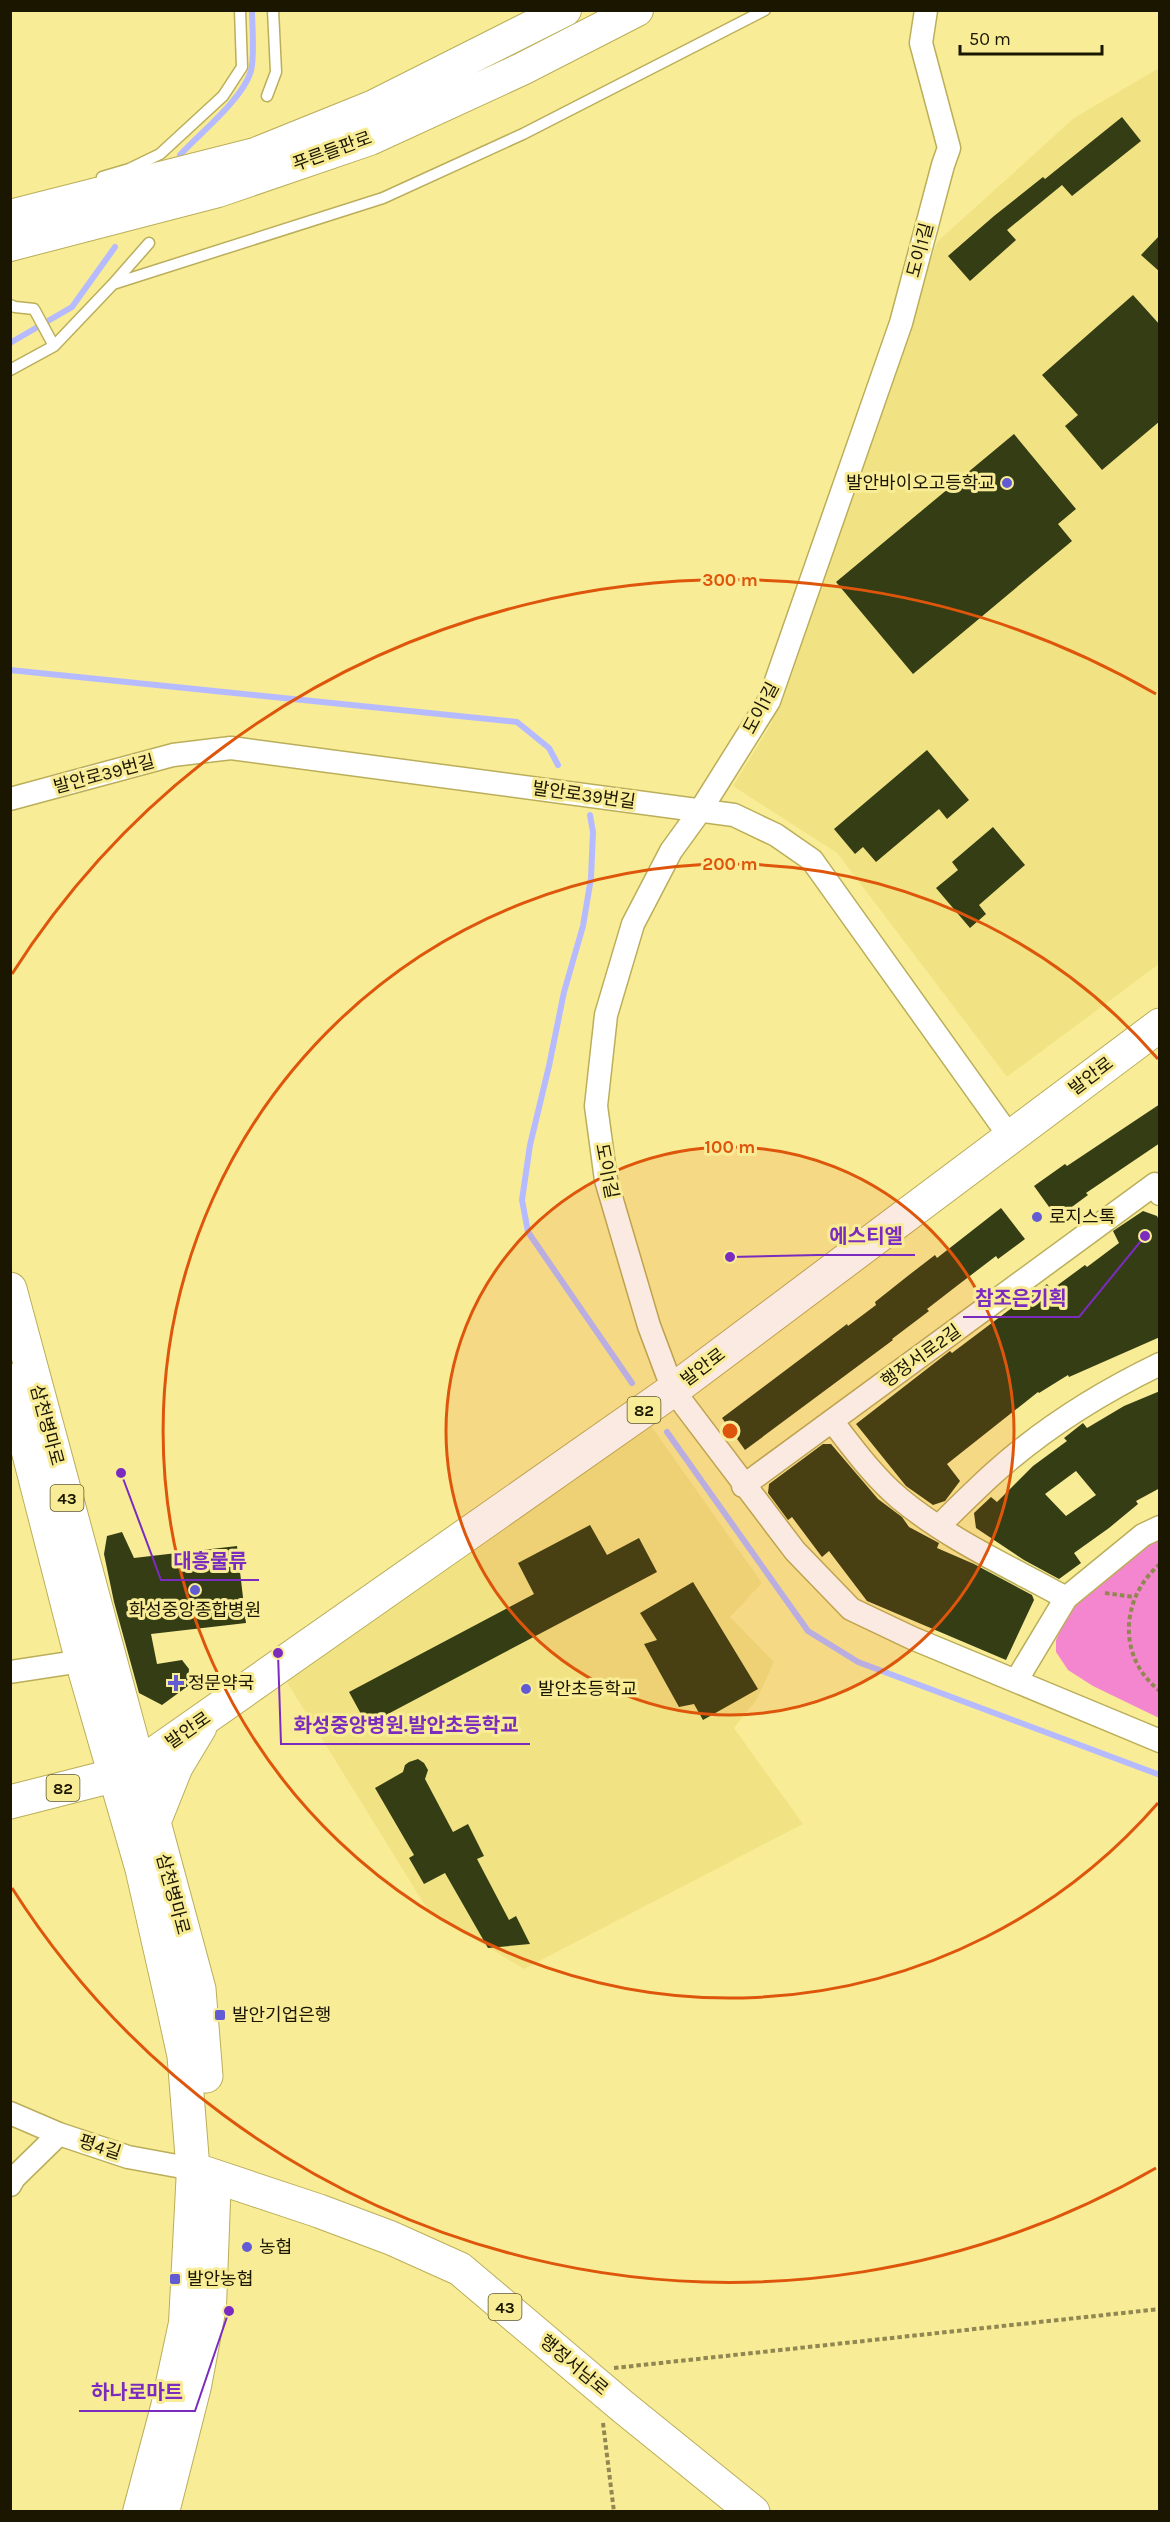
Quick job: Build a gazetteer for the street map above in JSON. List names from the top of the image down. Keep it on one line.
{"streets":{"main road":["푸른들판로","발안로","82","삼천병마로","43","행정서남로"],"street":["도이1길","발안로39번길","행정서로2길","평4길"]},"crossings":[["도이1길","발안로39번길"],["도이1길","발안로"],["발안로39번길","발안로"],["발안로","82"],["발안로","삼천병마로"],["82","삼천병마로"],["삼천병마로","평4길"],["삼천병마로","행정서남로"],["평4길","행정서남로"]],"places":{"other":["발안바이오고등학교","로지스톡","참조은기획","에스티엘","대흥물류","화성중앙종합병원","화성중앙병원.발안초등학교","발안초등학교","농협","하나로마트"],"health":["정문약국"],"transit":["발안기업은행","발안농협"]},"scale_bar":"50 m","rings":["300 m","200 m","100 m"]}
